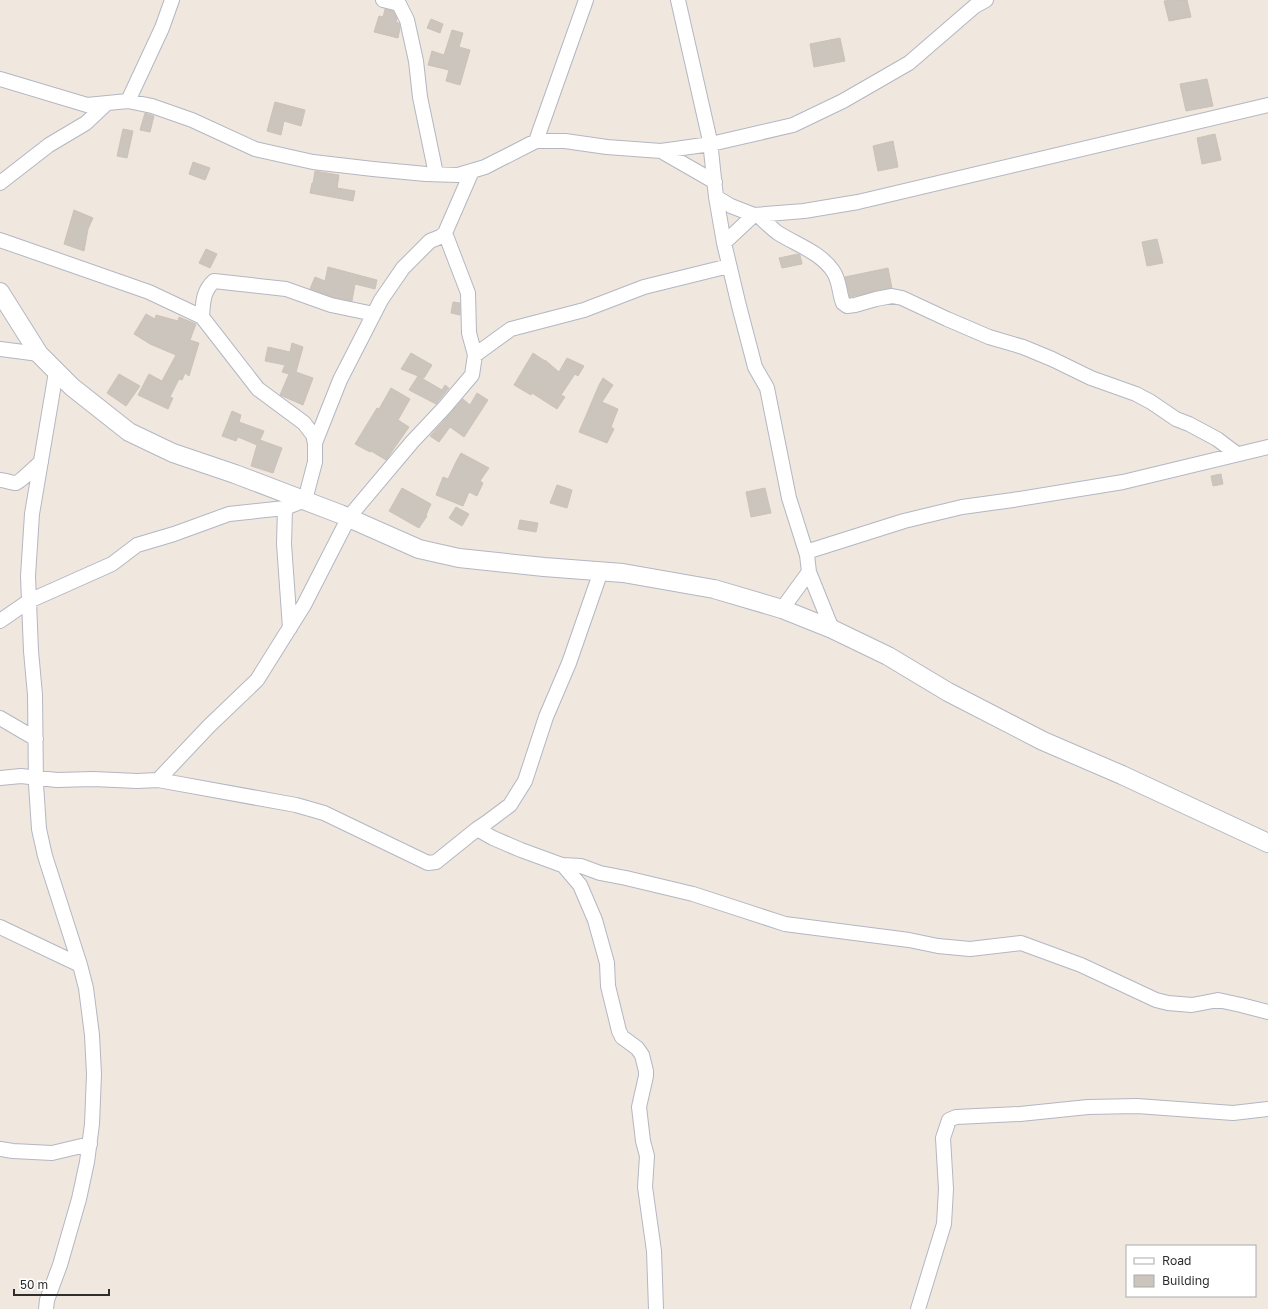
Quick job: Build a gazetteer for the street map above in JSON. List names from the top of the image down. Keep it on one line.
{"legend":["Road","Building"],"scale_bar":"50 m"}
